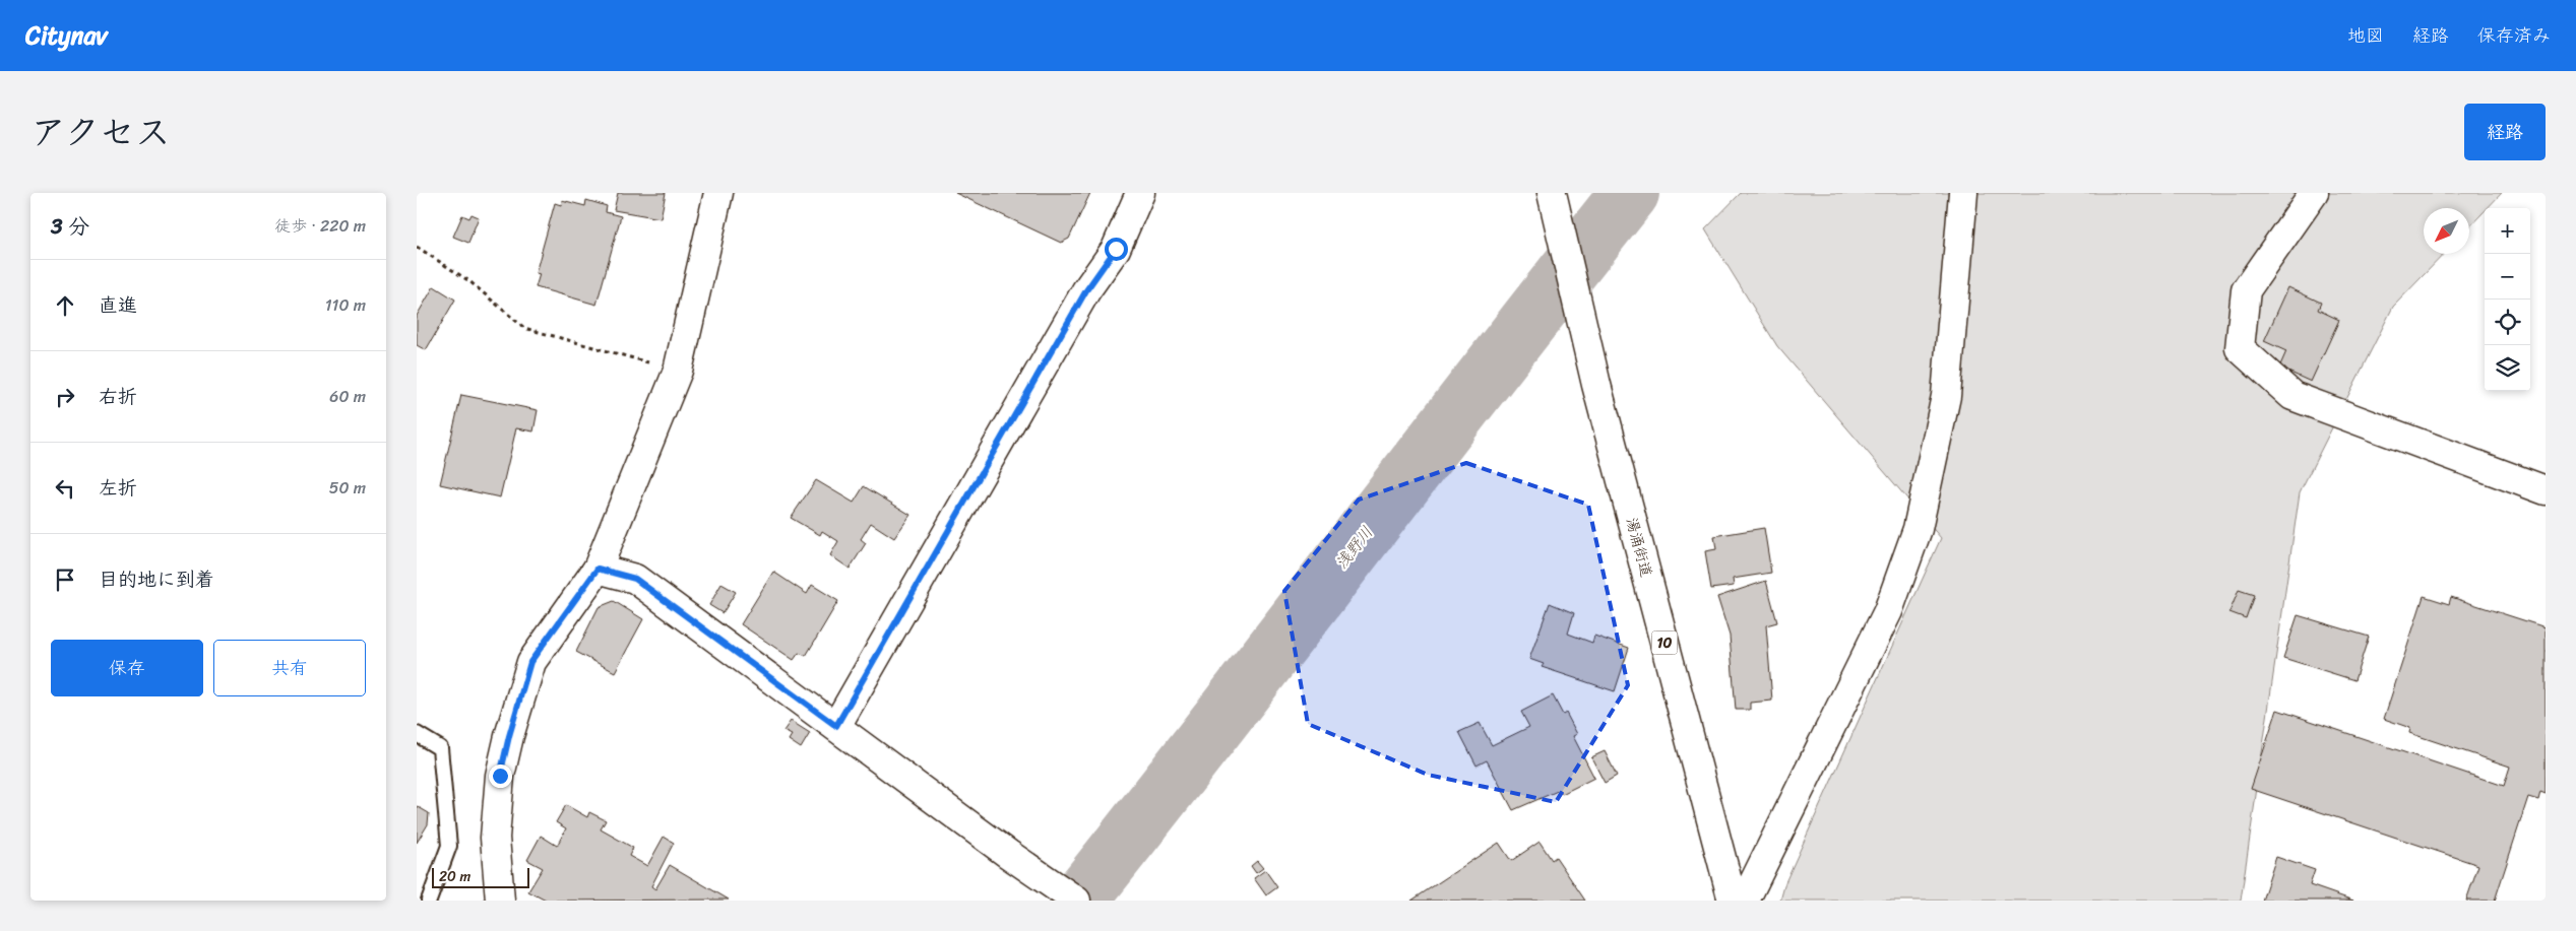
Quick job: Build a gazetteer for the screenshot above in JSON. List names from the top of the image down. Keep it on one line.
{"streets":{"street":["湯涌街道","10"]},"water":["浅野川"],"scale_bar":"20 m","north":"bottom left","page":{"header":"Citynav","nav":["地図","経路","保存済み"],"title":"アクセス","buttons":["経路",["保存","共有"]],"heading":["3 分","徒歩 · 220 m"],"map_buttons":["+","−"],"list":[["直進","110 m"],["右折","60 m"],["左折","50 m"],"目的地に到着"],"scale":"20 m"}}
